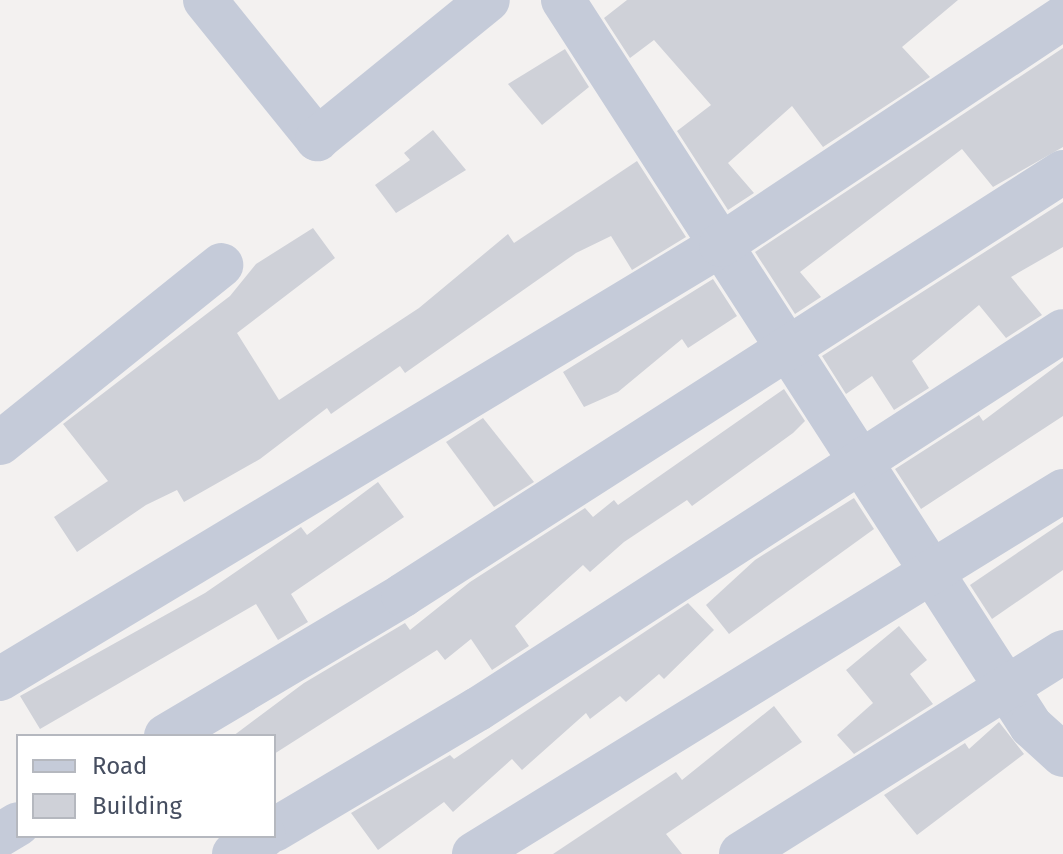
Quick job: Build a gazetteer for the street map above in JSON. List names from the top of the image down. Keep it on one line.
{"legend":["Road","Building"]}
